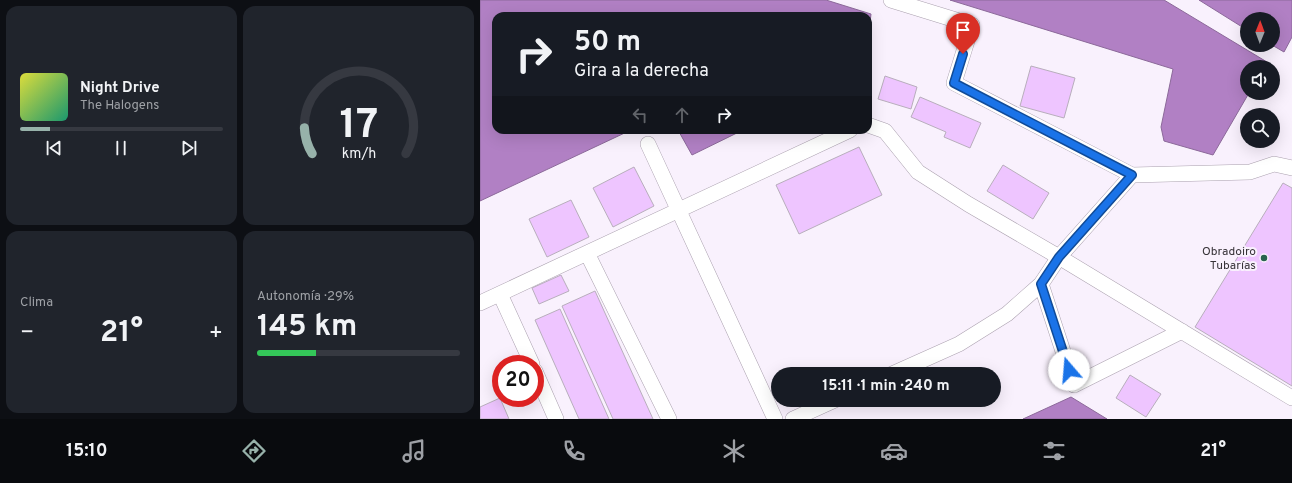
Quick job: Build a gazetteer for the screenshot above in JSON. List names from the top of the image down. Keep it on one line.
{"places":["Obradoiro Tubarías"],"north":"top","page":{"turn":["50 m","Gira a la derecha"],"song":["Night Drive","The Halogens"],"tile":["Clima",["Autonomía · 29%","145 km"]],"heat":["−","21°","+"],"limit":"20","trip":"15:11 · 1 min · 240 m","tabs":["15:10","21°"],"gauge":["17","km/h"]}}
